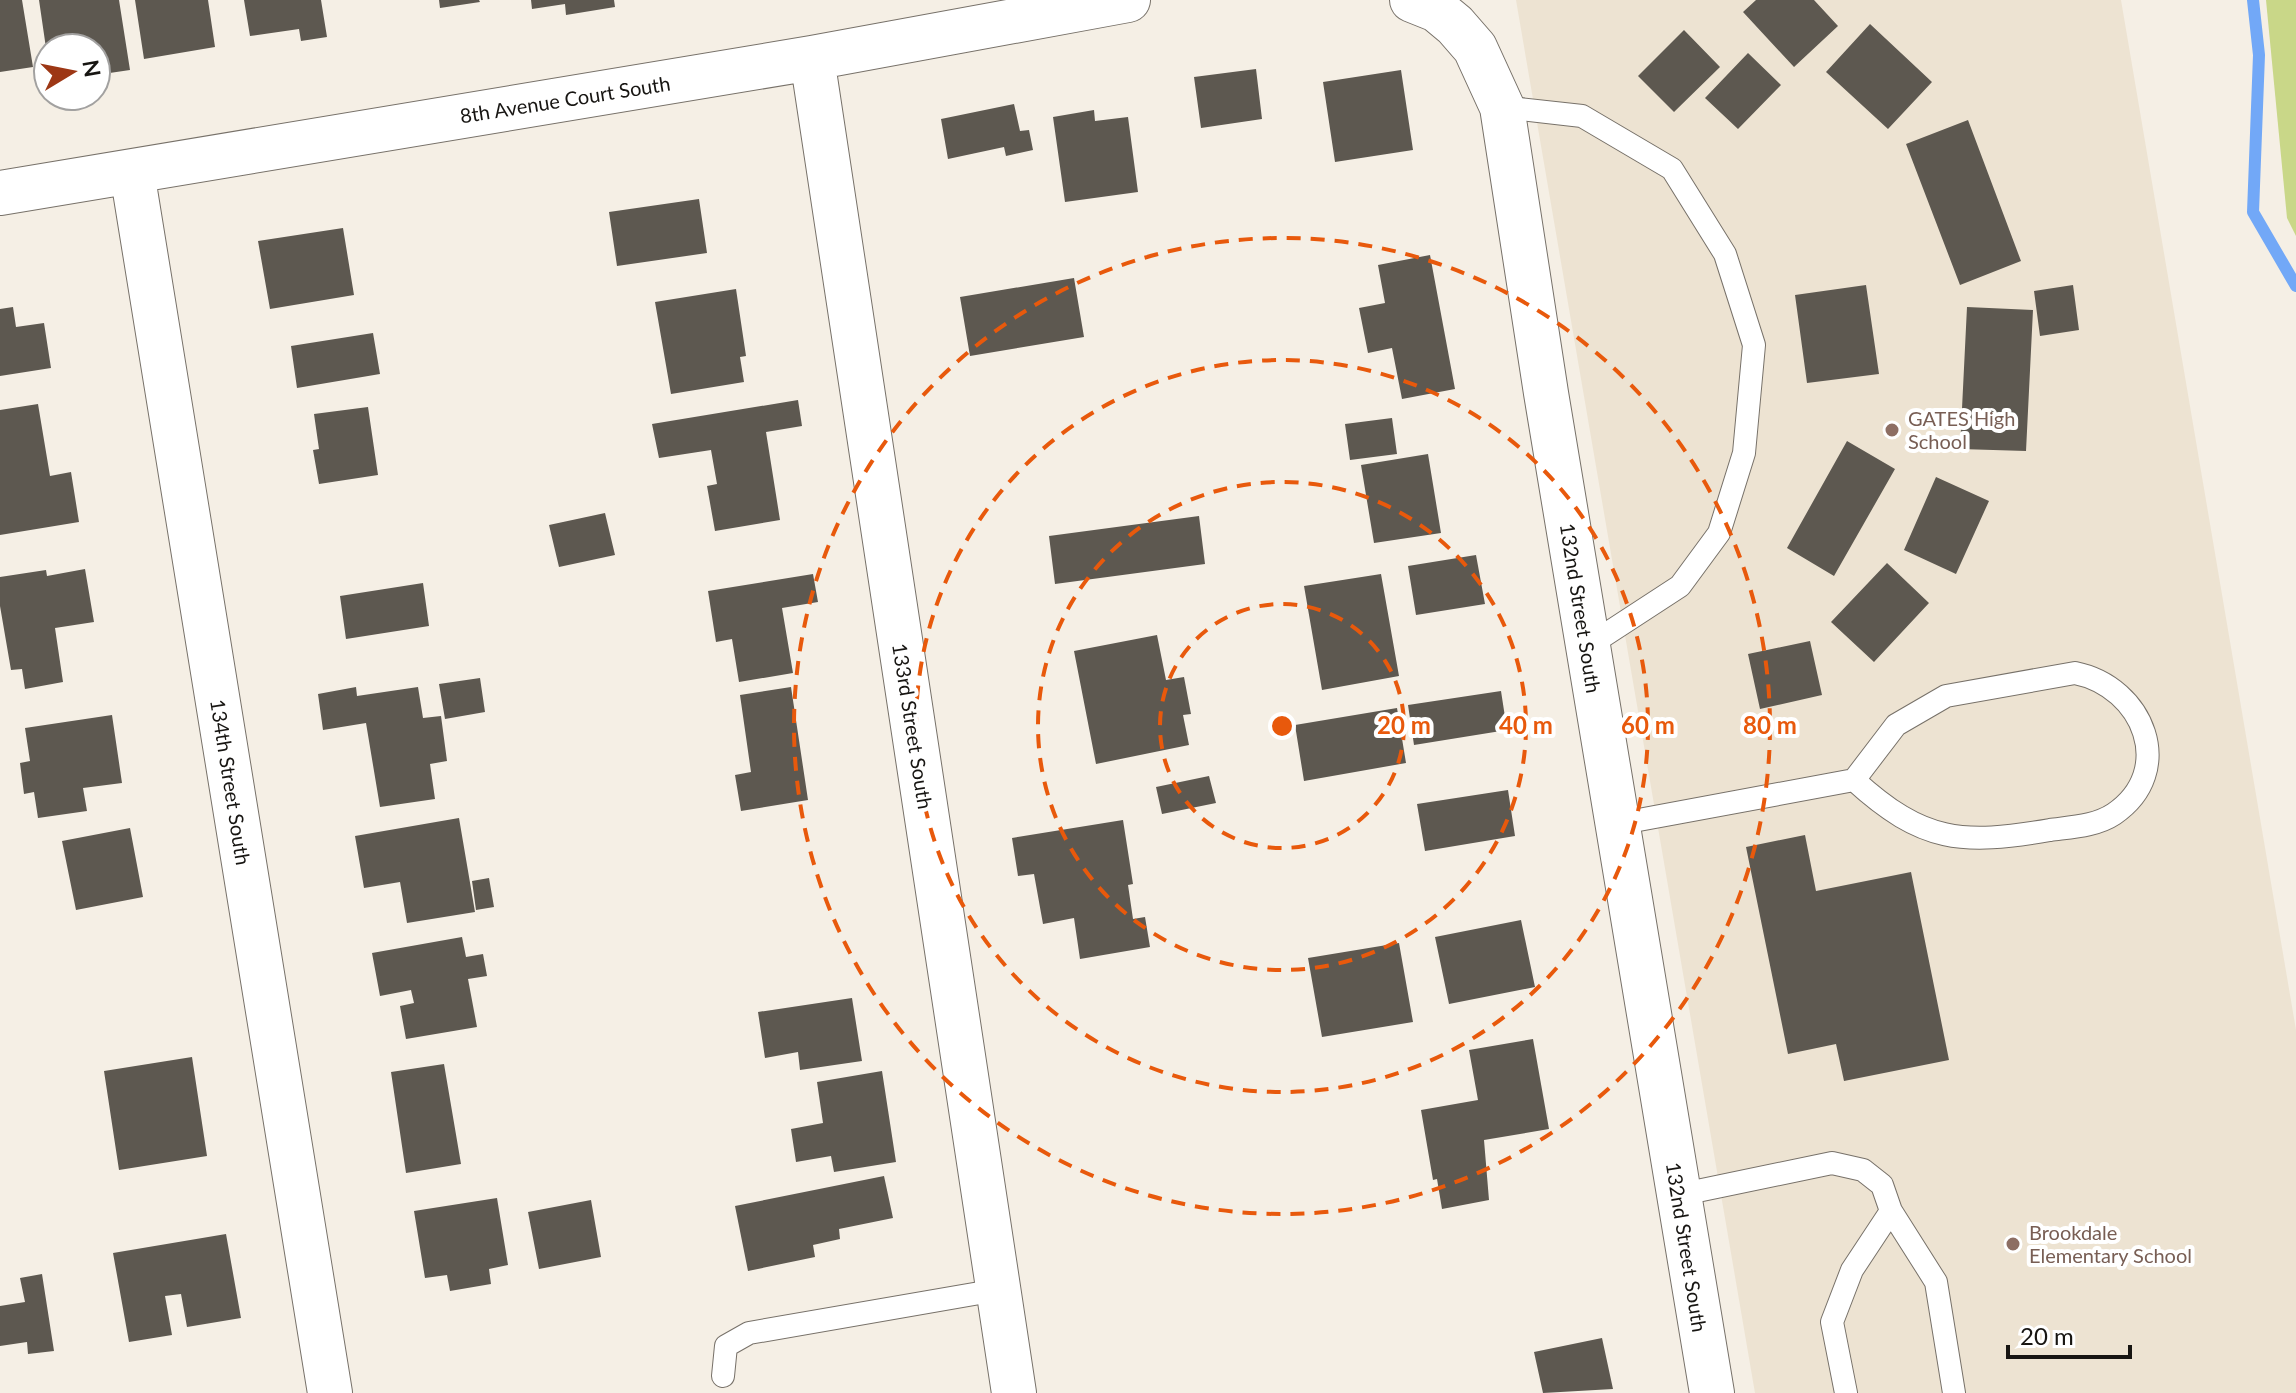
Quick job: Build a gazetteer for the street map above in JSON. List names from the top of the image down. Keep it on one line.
{"streets":{"street":["8th Avenue Court South","132nd Street South","133rd Street South","134th Street South"]},"crossings":[["8th Avenue Court South","133rd Street South"],["8th Avenue Court South","134th Street South"]],"places":["GATES High School","Brookdale Elementary School"],"scale_bar":"20 m","north":"right","rings":["20 m","40 m","60 m","80 m"]}
